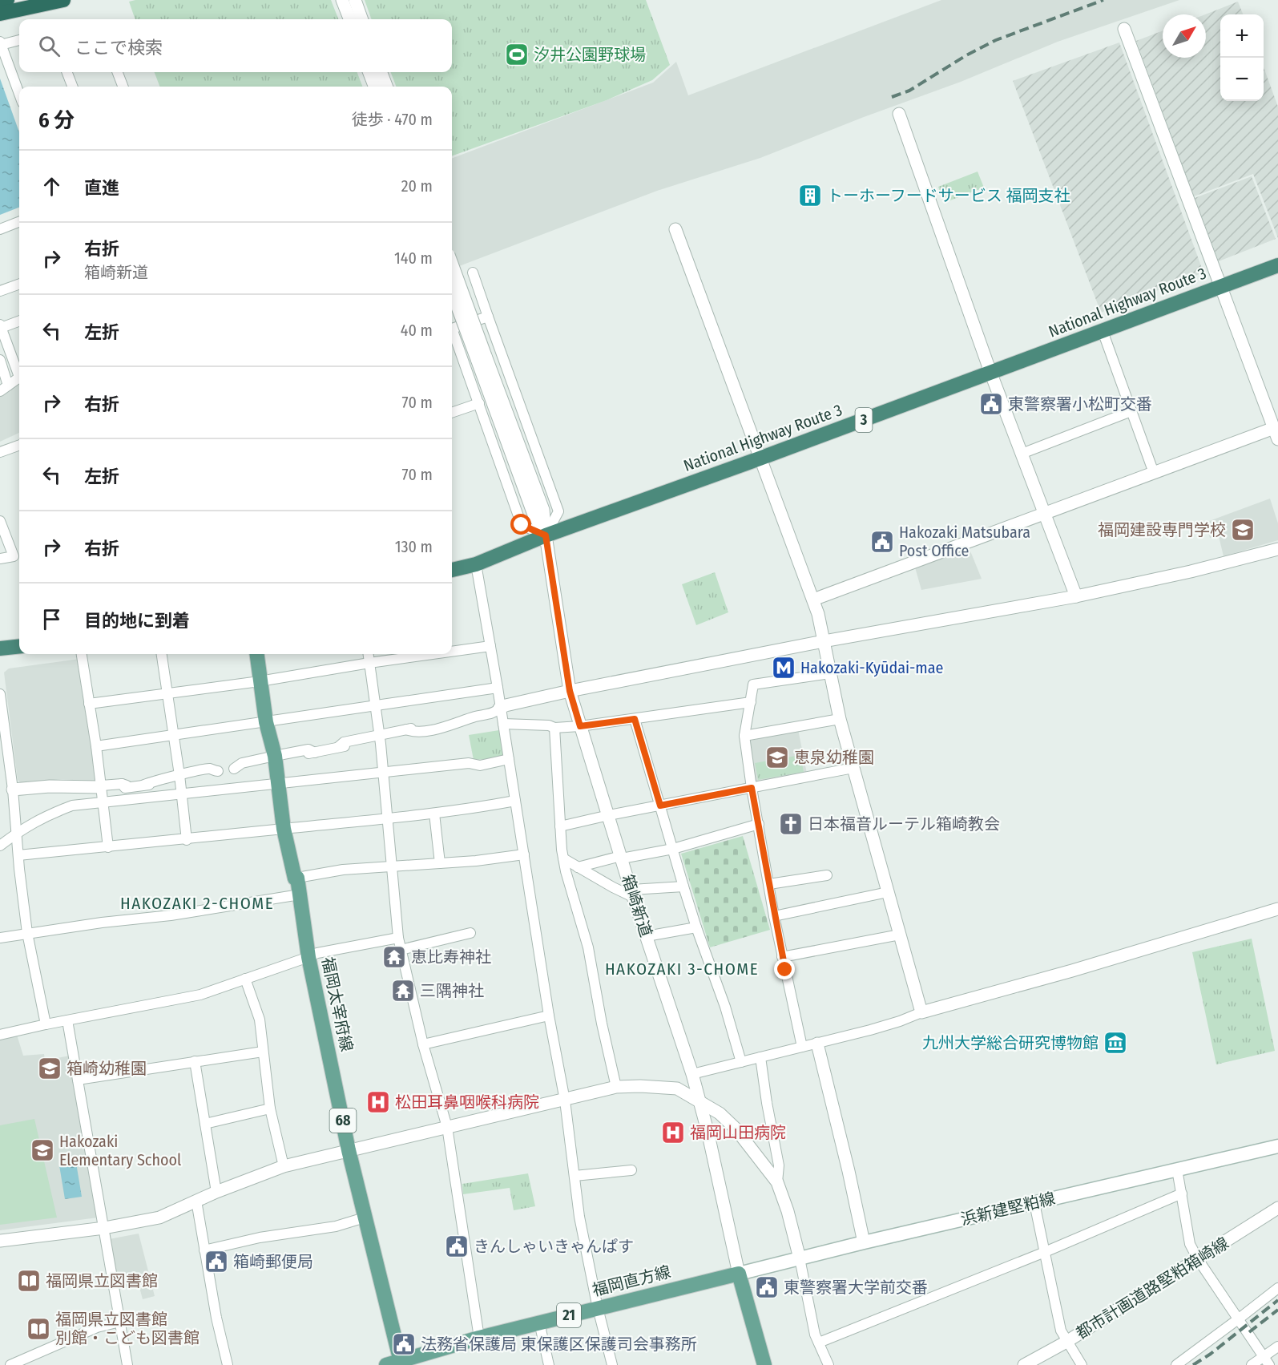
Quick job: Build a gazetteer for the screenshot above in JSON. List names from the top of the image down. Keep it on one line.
{"streets":{"highway":["National Highway Route 3","3"],"main road":["福岡太宰府線","68","浜新建堅粕線","福岡直方線","21"],"street":["箱崎新道","都市計画道路堅粕箱崎線"]},"crossings":[["National Highway Route 3","箱崎新道"],["箱崎新道","浜新建堅粕線"],["箱崎新道","福岡直方線"],["福岡太宰府線","福岡直方線"],["浜新建堅粕線","福岡直方線"]],"districts":["HAKOZAKI 2-CHOME","HAKOZAKI 3-CHOME"],"places":{"sports":["汐井公園野球場"],"building":["トーホーフードサービス 福岡支社"],"public building":["東警察署小松町交番","Hakozaki Matsubara Post Office","きんしゃいきゃんぱす","箱崎郵便局","東警察署大学前交番","法務省保護局 東保護区保護司会事務所"],"school or university":["福岡建設専門学校","恵泉幼稚園","箱崎幼稚園","Hakozaki Elementary School"],"metro station":["Hakozaki-Kyūdai-mae"],"church":["日本福音ルーテル箱崎教会"],"temple":["恵比寿神社","三隅神社"],"museum":["九州大学総合研究博物館"],"hospital":["松田耳鼻咽喉科病院","福岡山田病院"],"library":["福岡県立図書館","福岡県立図書館 別館・こども図書館"]},"north":"top right","page":{"map_buttons":["+","−"],"search":"ここで検索","heading":["6 分","徒歩 · 470 m"],"list":[["直進","20 m"],["右折","箱崎新道","140 m"],["左折","40 m"],["右折","70 m"],["左折","70 m"],["右折","130 m"],"目的地に到着"]}}
